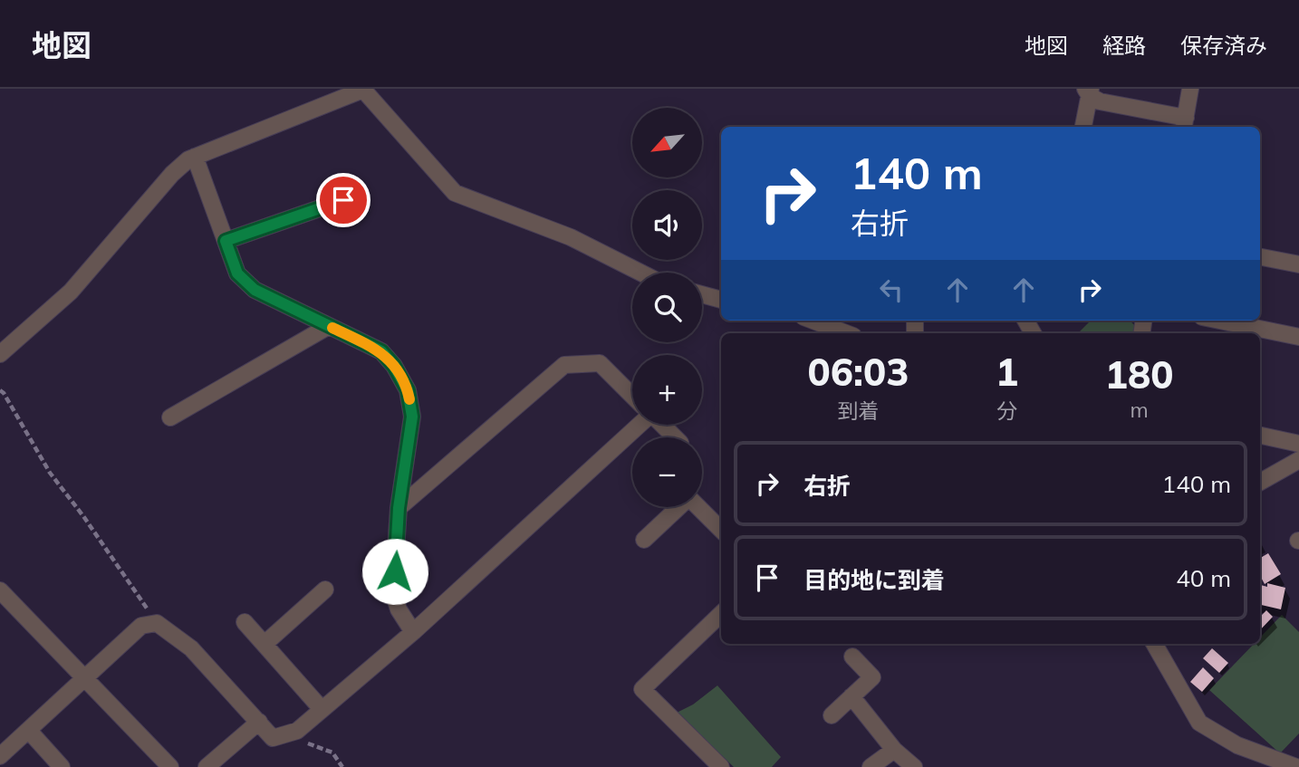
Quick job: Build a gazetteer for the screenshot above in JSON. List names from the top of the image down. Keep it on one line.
{"north":"bottom left","page":{"header":"地図","nav":["地図","経路","保存済み"],"map_buttons":["+","−"],"turn":["140 m","右折"],"eta":["06:03","到着","1","分","180","m"],"list":[{"name":"右折","value":"140 m"},{"name":"目的地に到着","value":"40 m"}]}}
